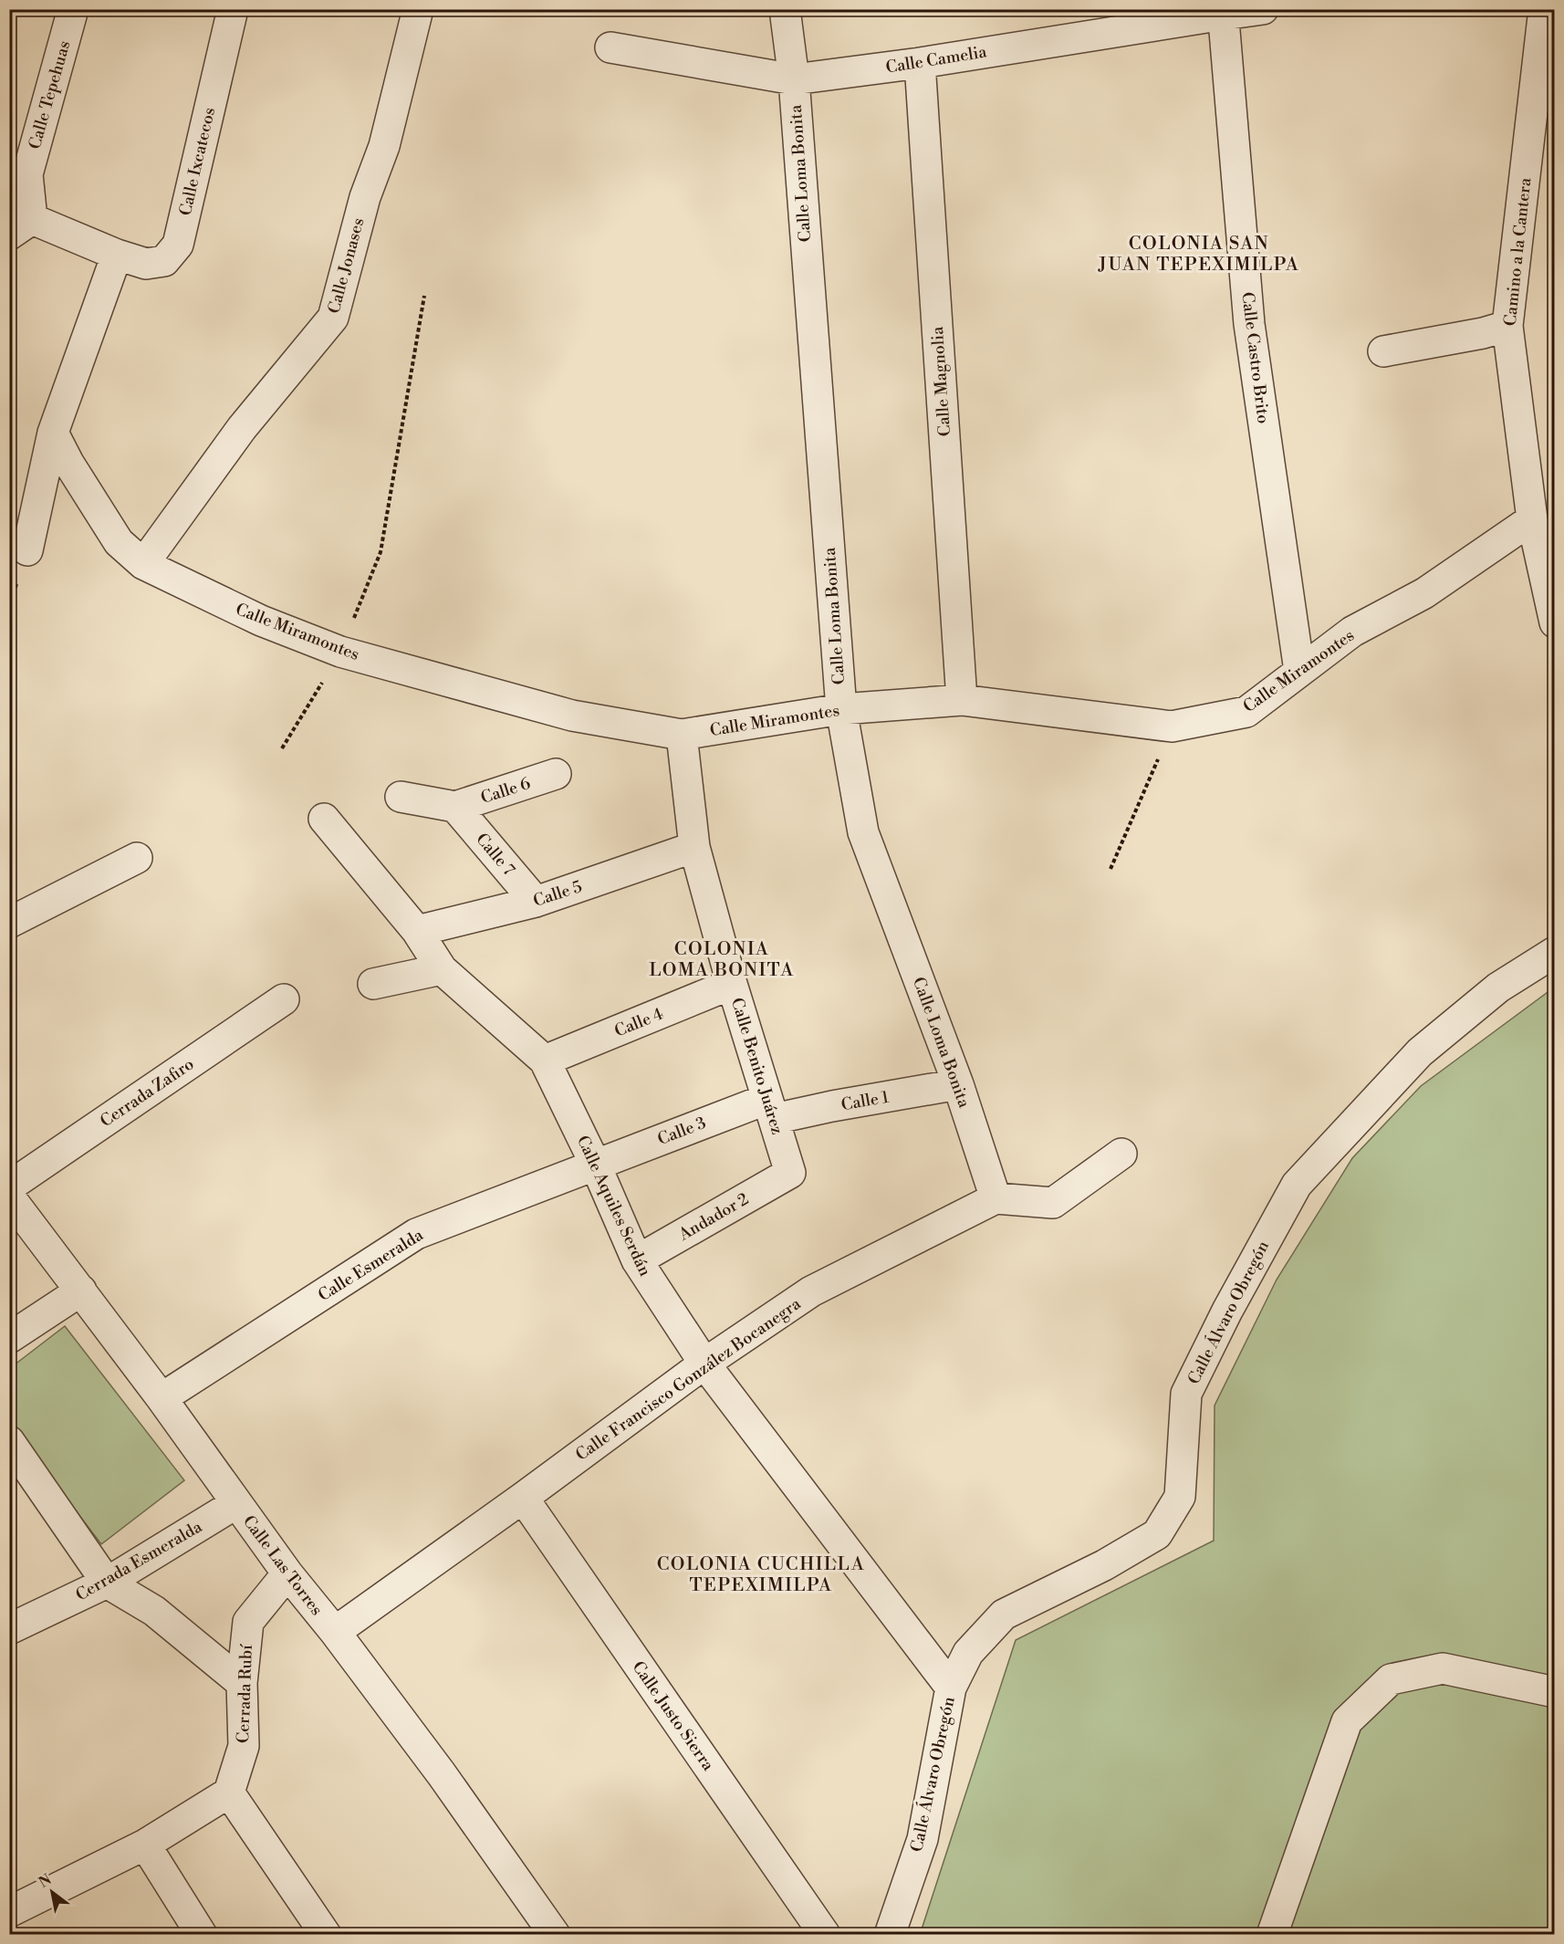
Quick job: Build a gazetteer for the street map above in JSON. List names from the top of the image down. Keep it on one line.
{"streets":{"street":["Calle Camelia","Calle Tepehuas","Calle Ixcatecos","Calle Loma Bonita","Camino a la Cantera","Calle Jonases","Calle Castro Brito","Calle Magnolia","Calle Miramontes","Calle 6","Calle 7","Calle 5","Calle 4","Calle Benito Juárez","Cerrada Zafiro","Calle 1","Calle 3","Calle Aquiles Serdán","Andador 2","Calle Esmeralda","Calle Álvaro Obregón","Calle Francisco González Bocanegra","Cerrada Esmeralda","Calle Las Torres","Cerrada Rubí","Calle Justo Sierra"]},"crossings":[["Calle Camelia","Calle Loma Bonita"],["Calle Camelia","Calle Castro Brito"],["Calle Camelia","Calle Magnolia"],["Calle Tepehuas","Calle Ixcatecos"],["Calle Loma Bonita","Calle Miramontes"],["Calle Loma Bonita","Calle 1"],["Calle Loma Bonita","Calle Francisco González Bocanegra"],["Camino a la Cantera","Calle Miramontes"],["Calle Jonases","Calle Miramontes"],["Calle Castro Brito","Calle Miramontes"],["Calle Magnolia","Calle Miramontes"],["Calle Miramontes","Calle Benito Juárez"],["Calle 6","Calle 7"],["Calle 7","Calle 5"],["Calle 5","Calle Benito Juárez"],["Calle 5","Calle Aquiles Serdán"],["Calle 4","Calle Benito Juárez"],["Calle 4","Calle Aquiles Serdán"],["Calle Benito Juárez","Calle 1"],["Calle Benito Juárez","Calle 3"],["Calle Benito Juárez","Andador 2"],["Calle 1","Calle 3"],["Calle 3","Calle Aquiles Serdán"],["Calle 3","Calle Esmeralda"],["Calle Aquiles Serdán","Andador 2"],["Calle Aquiles Serdán","Calle Esmeralda"],["Calle Aquiles Serdán","Calle Álvaro Obregón"],["Calle Aquiles Serdán","Calle Francisco González Bocanegra"],["Calle Esmeralda","Calle Las Torres"],["Calle Francisco González Bocanegra","Calle Las Torres"],["Calle Francisco González Bocanegra","Calle Justo Sierra"],["Cerrada Esmeralda","Calle Las Torres"],["Calle Las Torres","Cerrada Rubí"]],"districts":["COLONIA SAN JUAN TEPEXIMILPA","COLONIA LOMA BONITA","COLONIA CUCHILLA TEPEXIMILPA"],"north":"top left"}
